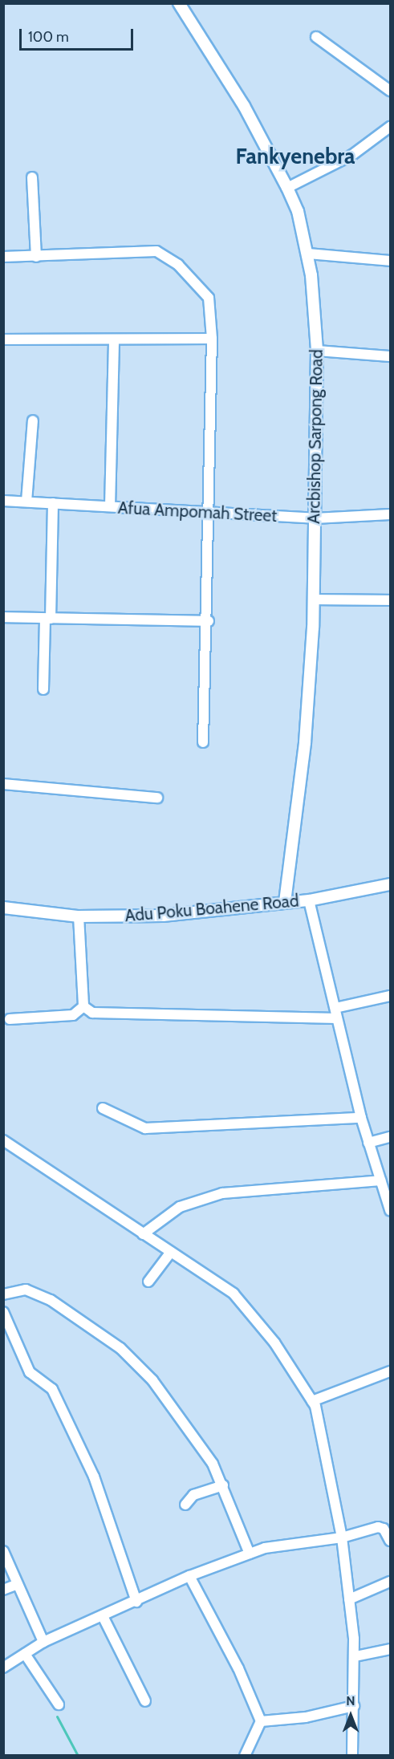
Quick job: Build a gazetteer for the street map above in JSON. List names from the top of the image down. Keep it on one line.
{"streets":{"street":["Arcbishop Sarpong Road","Afua Ampomah Street","Adu Poku Boahene Road"]},"crossings":[["Arcbishop Sarpong Road","Afua Ampomah Street"],["Arcbishop Sarpong Road","Adu Poku Boahene Road"]],"districts":["Fankyenebra"],"scale_bar":"100 m","north":"top"}
